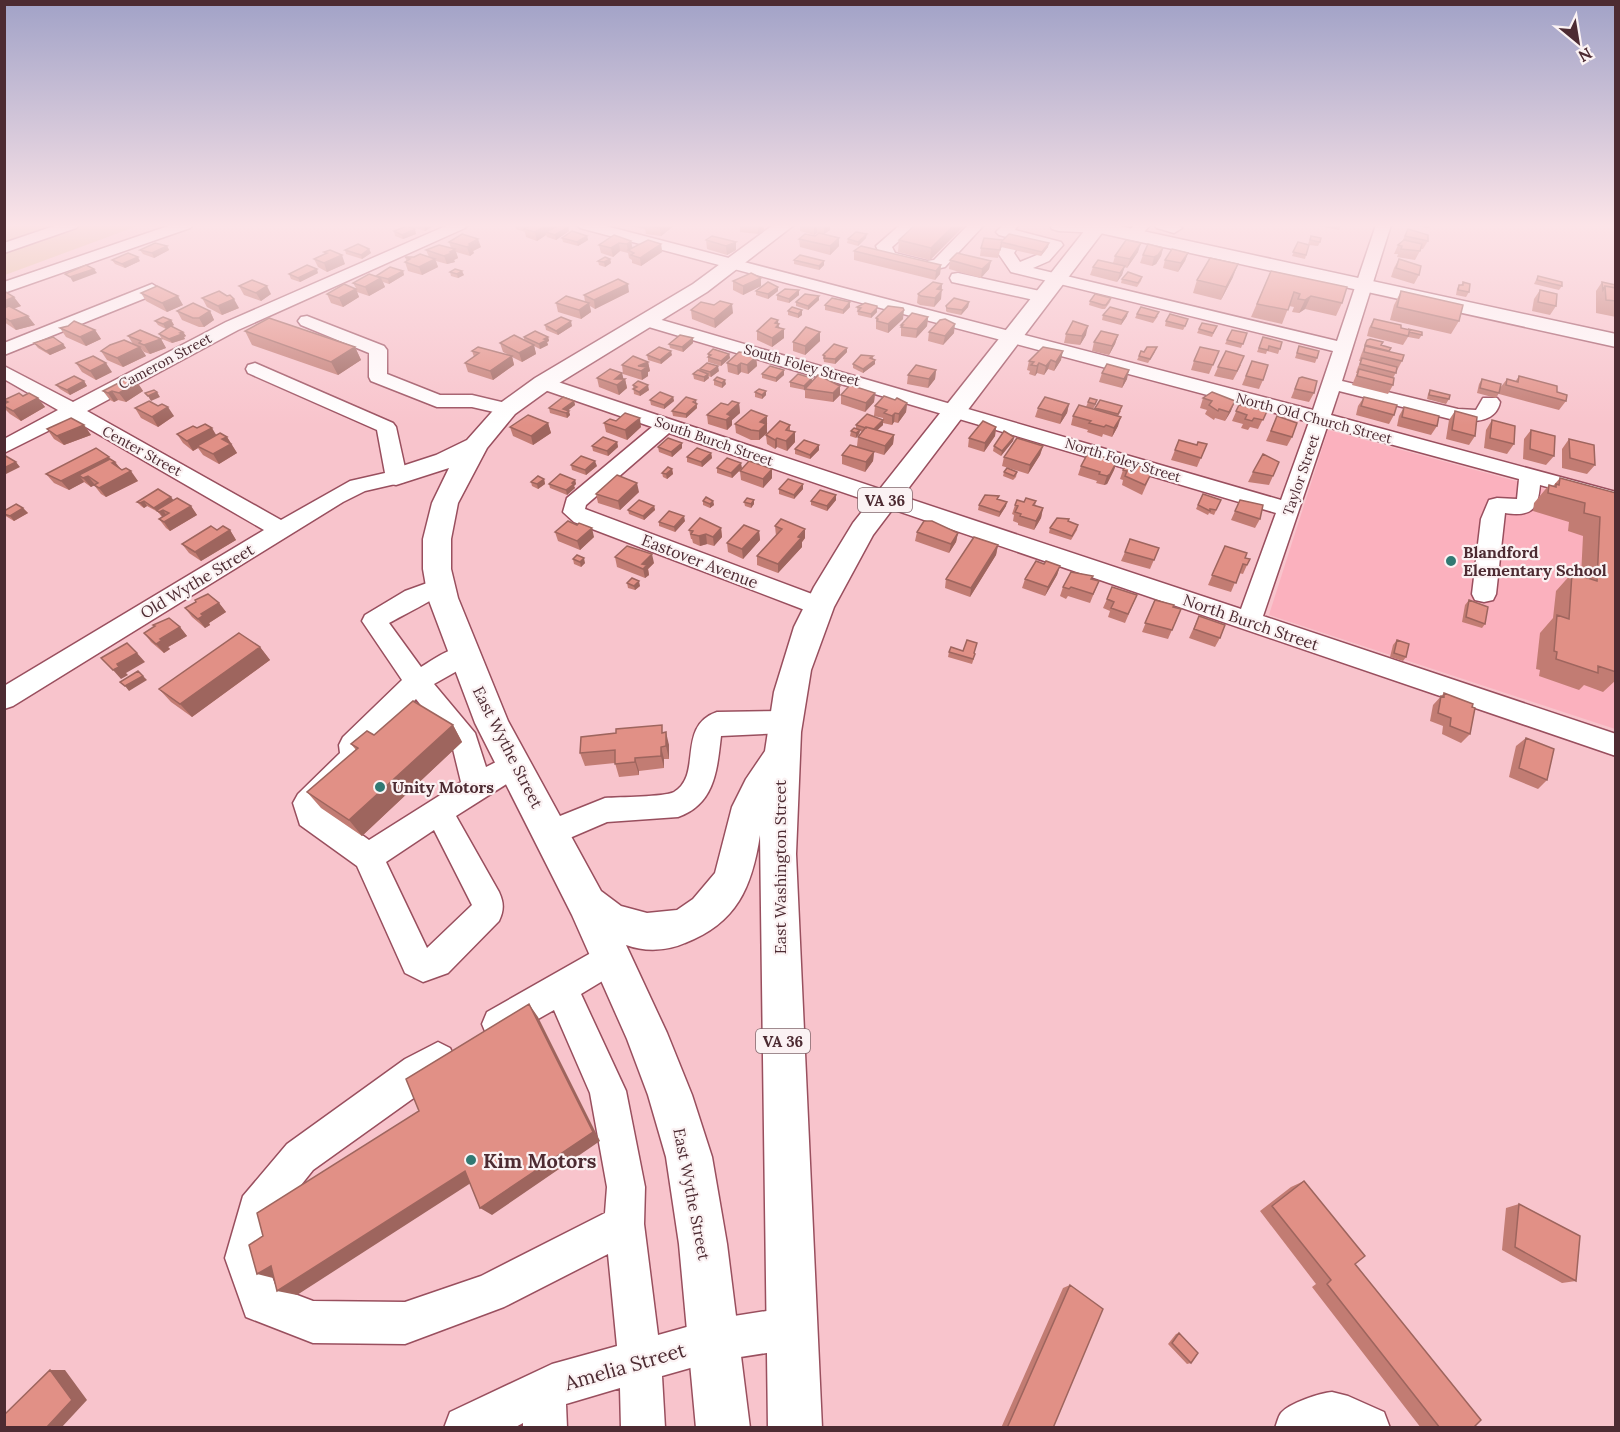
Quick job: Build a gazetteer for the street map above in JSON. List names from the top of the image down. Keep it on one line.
{"streets":{"main road":["VA 36","East Wythe Street","East Washington Street"],"street":["Cameron Street","South Foley Street","North Old Church Street","South Burch Street","Center Street","North Foley Street","Taylor Street","Eastover Avenue","Old Wythe Street","North Burch Street","Amelia Street"]},"crossings":[["Cameron Street","Center Street"],["South Foley Street","North Foley Street"],["South Foley Street","East Wythe Street"],["South Foley Street","East Washington Street"],["North Old Church Street","Taylor Street"],["North Old Church Street","East Washington Street"],["South Burch Street","Eastover Avenue"],["South Burch Street","North Burch Street"],["South Burch Street","East Wythe Street"],["South Burch Street","East Washington Street"],["Center Street","Old Wythe Street"],["North Foley Street","Taylor Street"],["North Foley Street","East Washington Street"],["Taylor Street","North Burch Street"],["Eastover Avenue","East Washington Street"],["North Burch Street","East Washington Street"],["East Wythe Street","Amelia Street"],["East Washington Street","Amelia Street"]],"places":["Blandford Elementary School","Unity Motors","Kim Motors"],"north":"bottom right"}
